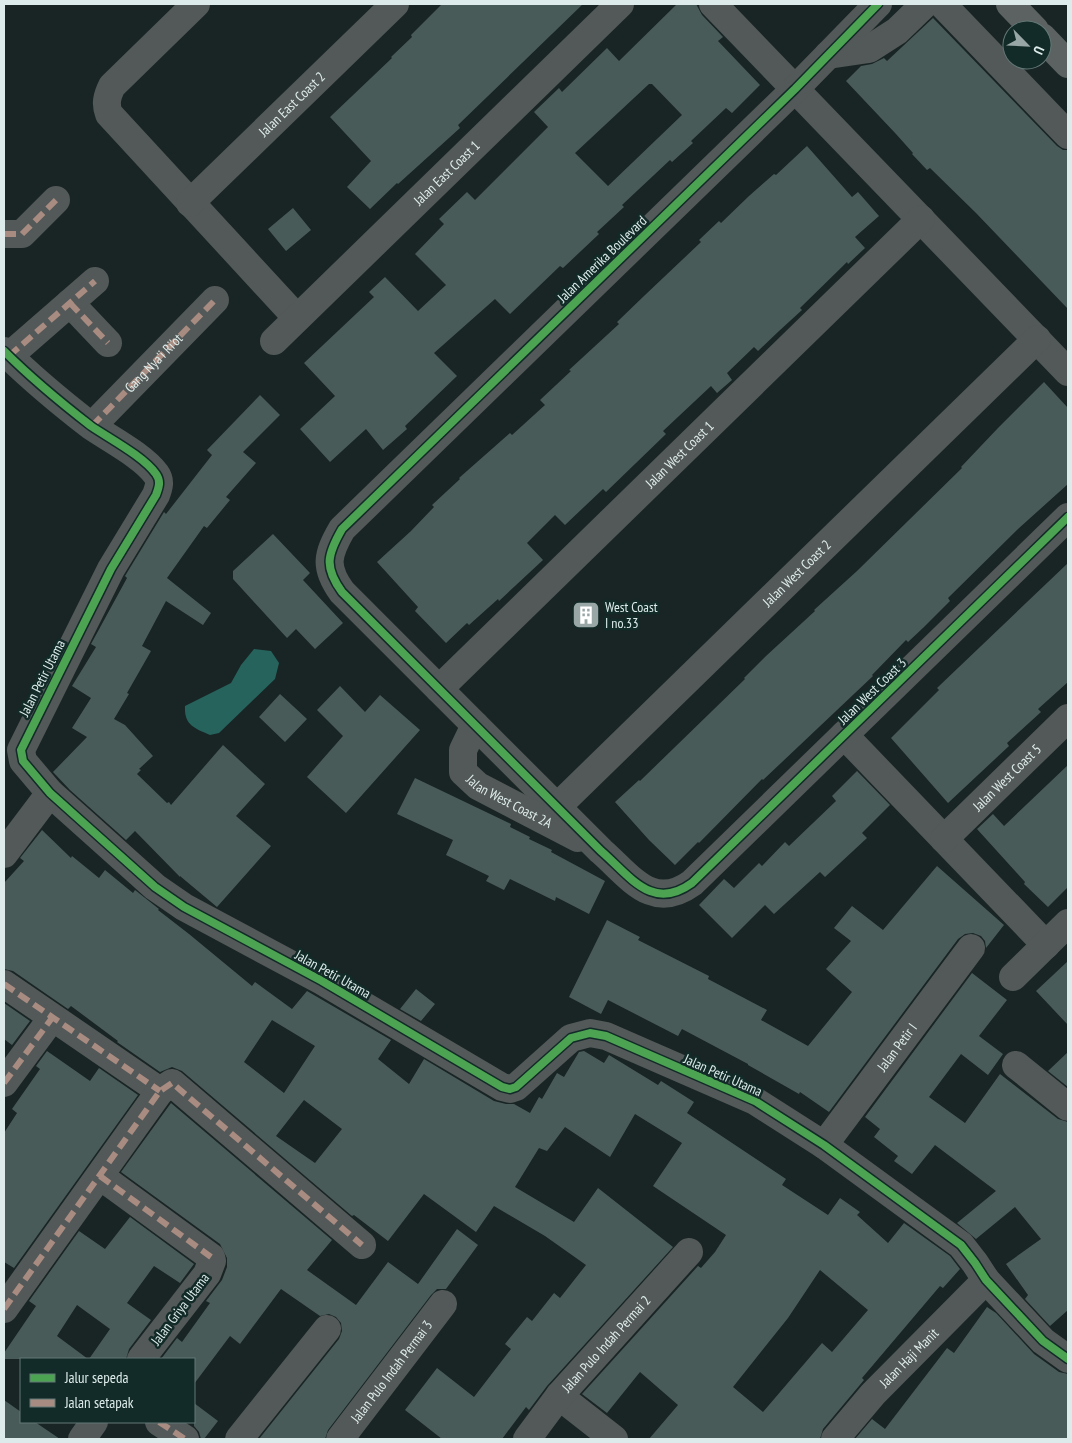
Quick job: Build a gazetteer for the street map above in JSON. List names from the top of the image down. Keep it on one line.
{"streets":{"street":["Jalan East Coast 2","Jalan East Coast 1","Jalan Amerika Boulevard","Gang Nya'i Ri'ot","Jalan West Coast 1","Jalan West Coast 2","Jalan Petir Utama","Jalan West Coast 3","Jalan West Coast 5","Jalan West Coast 2A","Jalan Petir I","Jalan Griya Utama","Jalan Pulo Indah Permai 2","Jalan Haji Manit","Jalan Pulo Indah Permai 3"]},"crossings":[["Jalan Amerika Boulevard","Jalan West Coast 1"],["Gang Nya'i Ri'ot","Jalan Petir Utama"],["Jalan Petir Utama","Jalan Petir I"],["Jalan Petir Utama","Jalan Haji Manit"],["Jalan West Coast 3","Jalan West Coast 2A"]],"places":{"building":["West Coast I no.33"]},"legend":["Jalur sepeda","Jalan setapak"],"north":"bottom right"}
